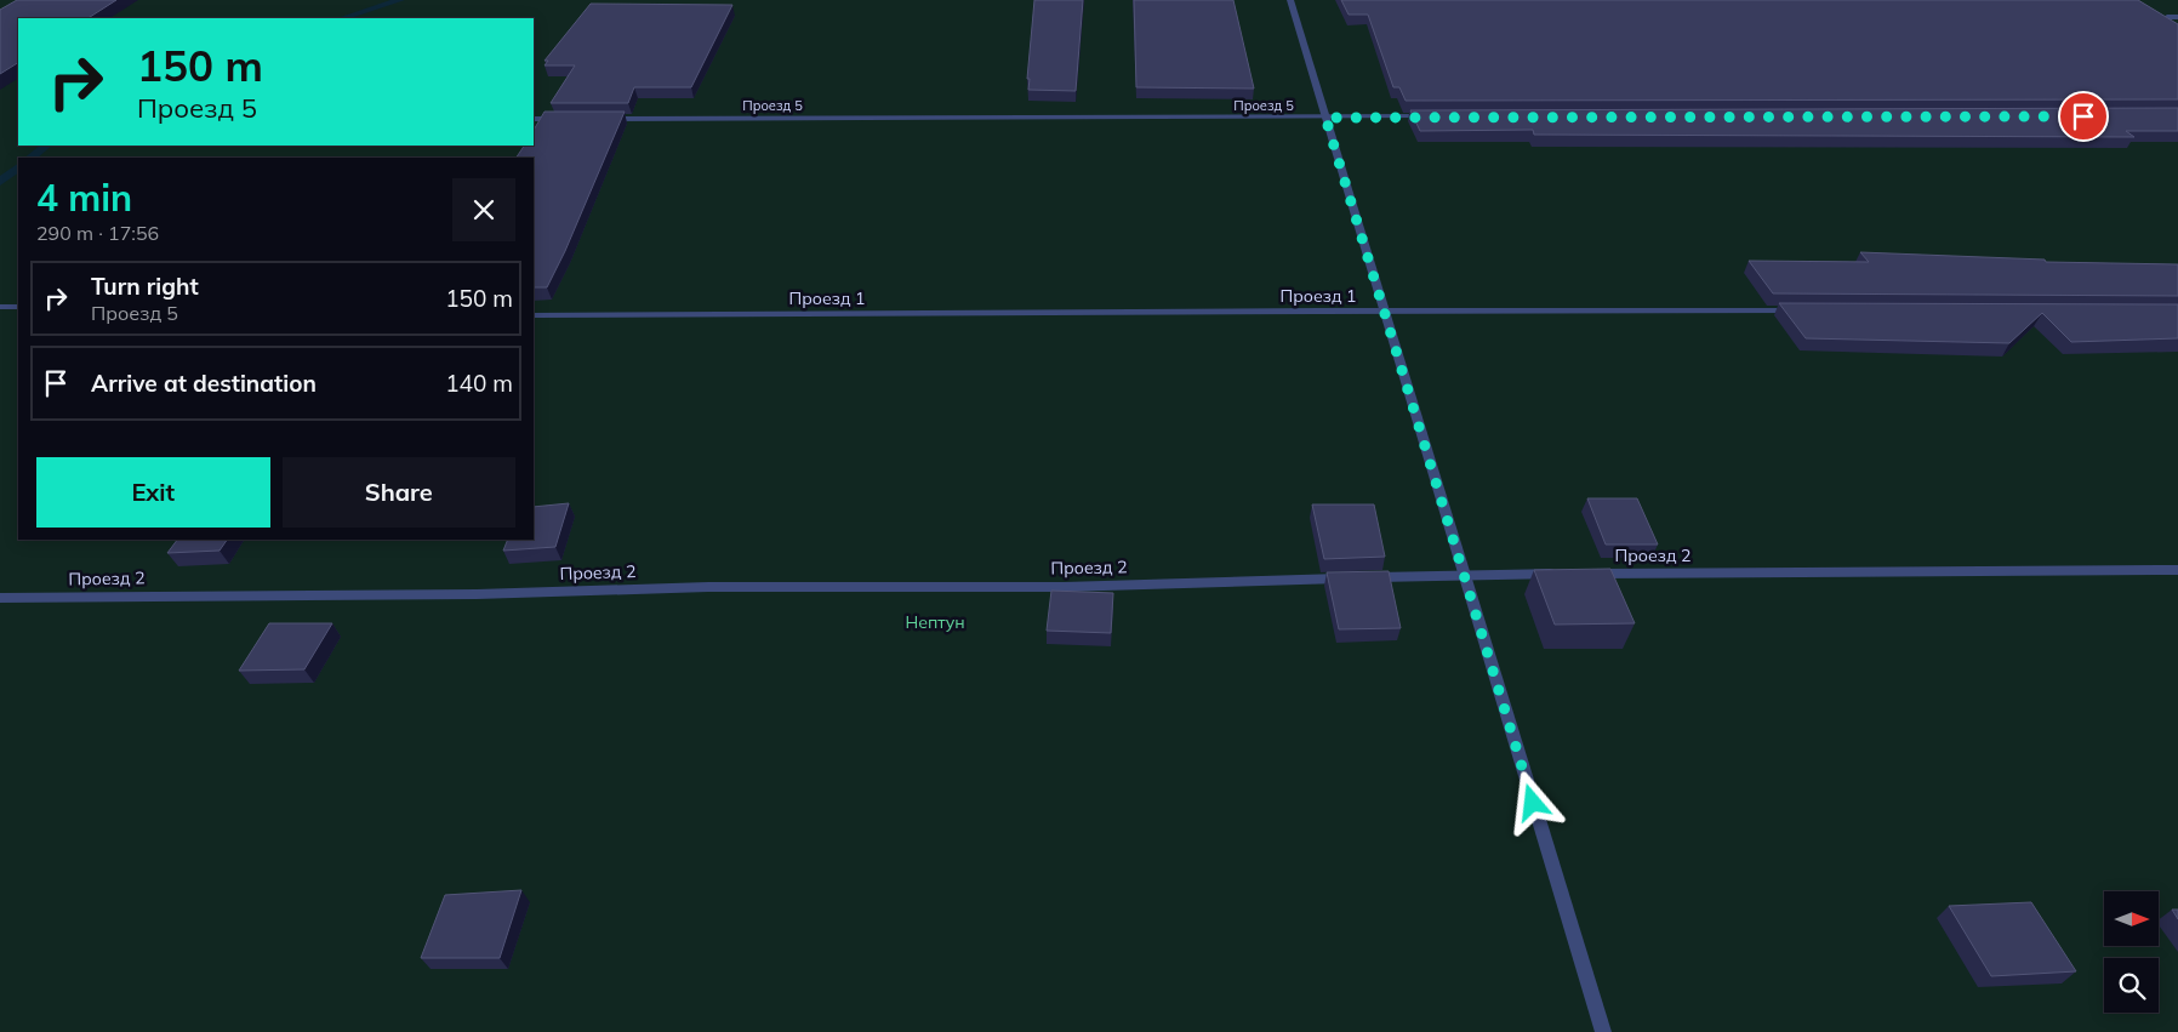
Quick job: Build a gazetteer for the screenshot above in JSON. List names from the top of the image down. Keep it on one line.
{"streets":{"street":["Проезд 5","Проезд 1","Проезд 2"]},"parks":["Нептун"],"north":"right","page":{"turn":["150 m","Проезд 5"],"heading":["4 min","290 m · 17:56"],"list":[{"name":"Turn right","note":"Проезд 5","value":"150 m"},{"name":"Arrive at destination","value":"140 m"}],"buttons":["Exit","Share"]}}
